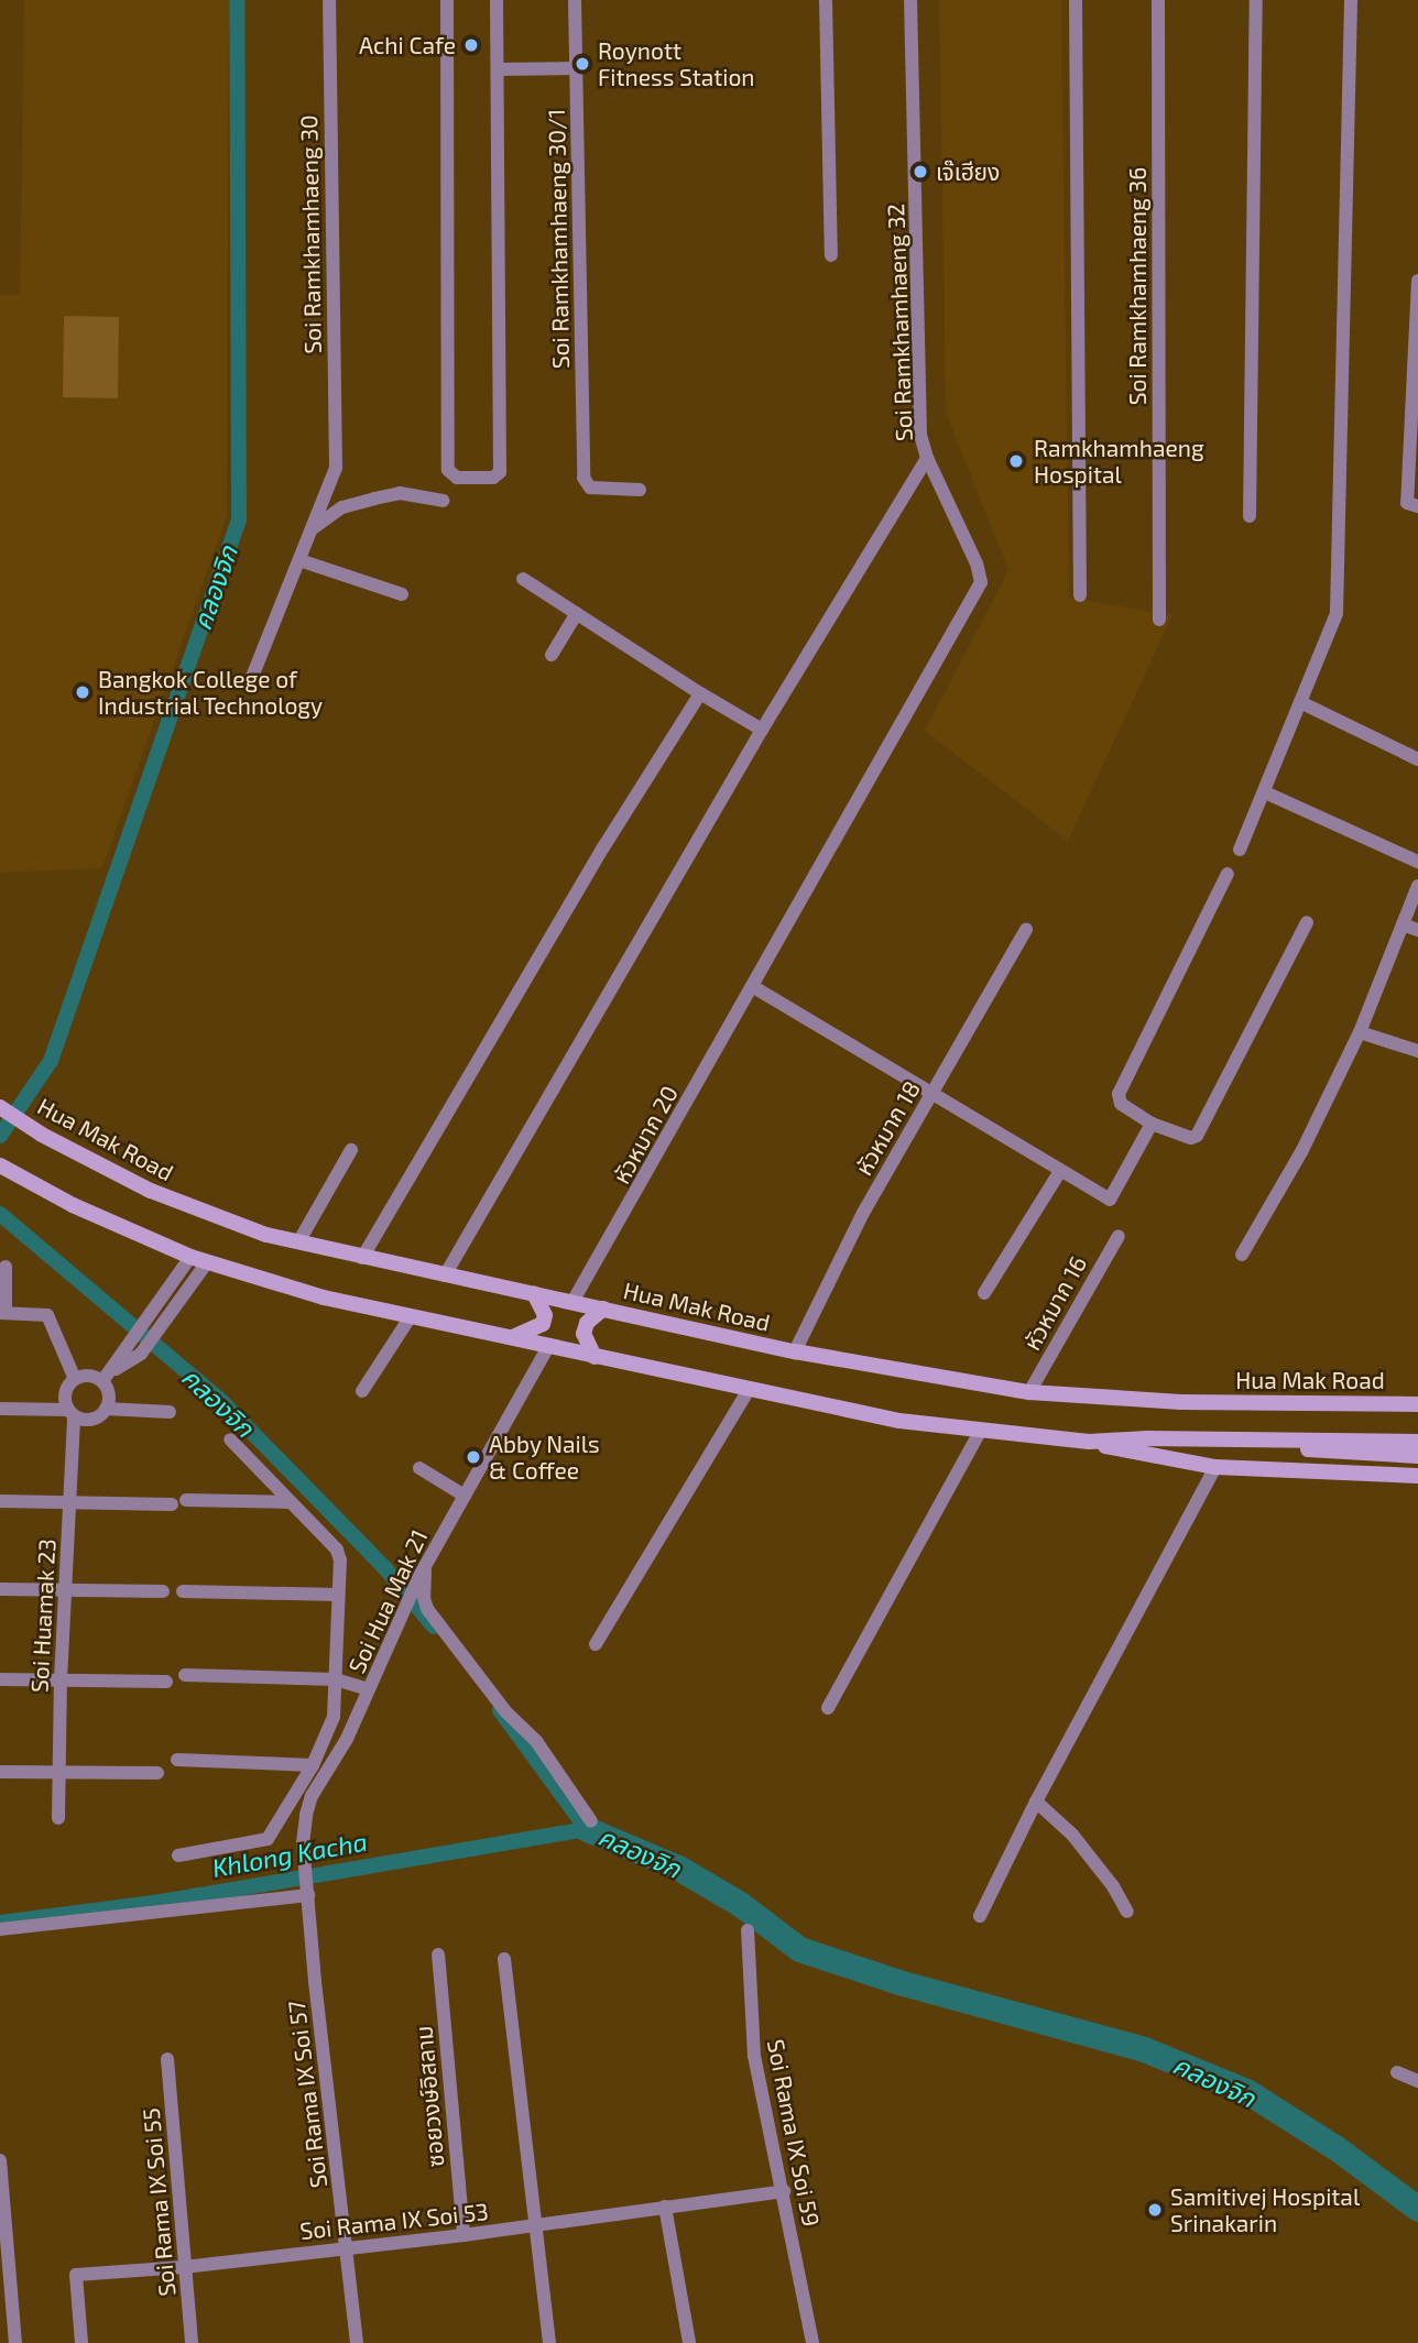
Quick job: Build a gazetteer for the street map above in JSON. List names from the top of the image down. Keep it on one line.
{"streets":{"main road":["Hua Mak Road"],"street":["Soi Ramkhamhaeng 30","Soi Ramkhamhaeng 30/1","Soi Ramkhamhaeng 36","Soi Ramkhamhaeng 32","หัวหมาก 18","หัวหมาก 20","หัวหมาก 16","Soi Hua Mak 21","Soi Huamak 23","Soi Rama IX Soi 57","ซอยวงษ์อิสลาม","Soi Rama IX Soi 59","Soi Rama IX Soi 55","Soi Rama IX Soi 53"]},"crossings":[["Soi Ramkhamhaeng 32","หัวหมาก 20"],["หัวหมาก 18","Hua Mak Road"],["หัวหมาก 20","Hua Mak Road"],["Hua Mak Road","หัวหมาก 16"],["Soi Hua Mak 21","Soi Rama IX Soi 57"],["Soi Rama IX Soi 57","Soi Rama IX Soi 53"],["ซอยวงษ์อิสลาม","Soi Rama IX Soi 53"],["Soi Rama IX Soi 59","Soi Rama IX Soi 53"],["Soi Rama IX Soi 55","Soi Rama IX Soi 53"]],"water":["คลองจิก","Khlong Kacha"],"places":["Achi Cafe","Roynott Fitness Station","เจ๊เฮียง","Ramkhamhaeng Hospital","Bangkok College of Industrial Technology","Abby Nails & Coffee","Samitivej Hospital Srinakarin"]}
